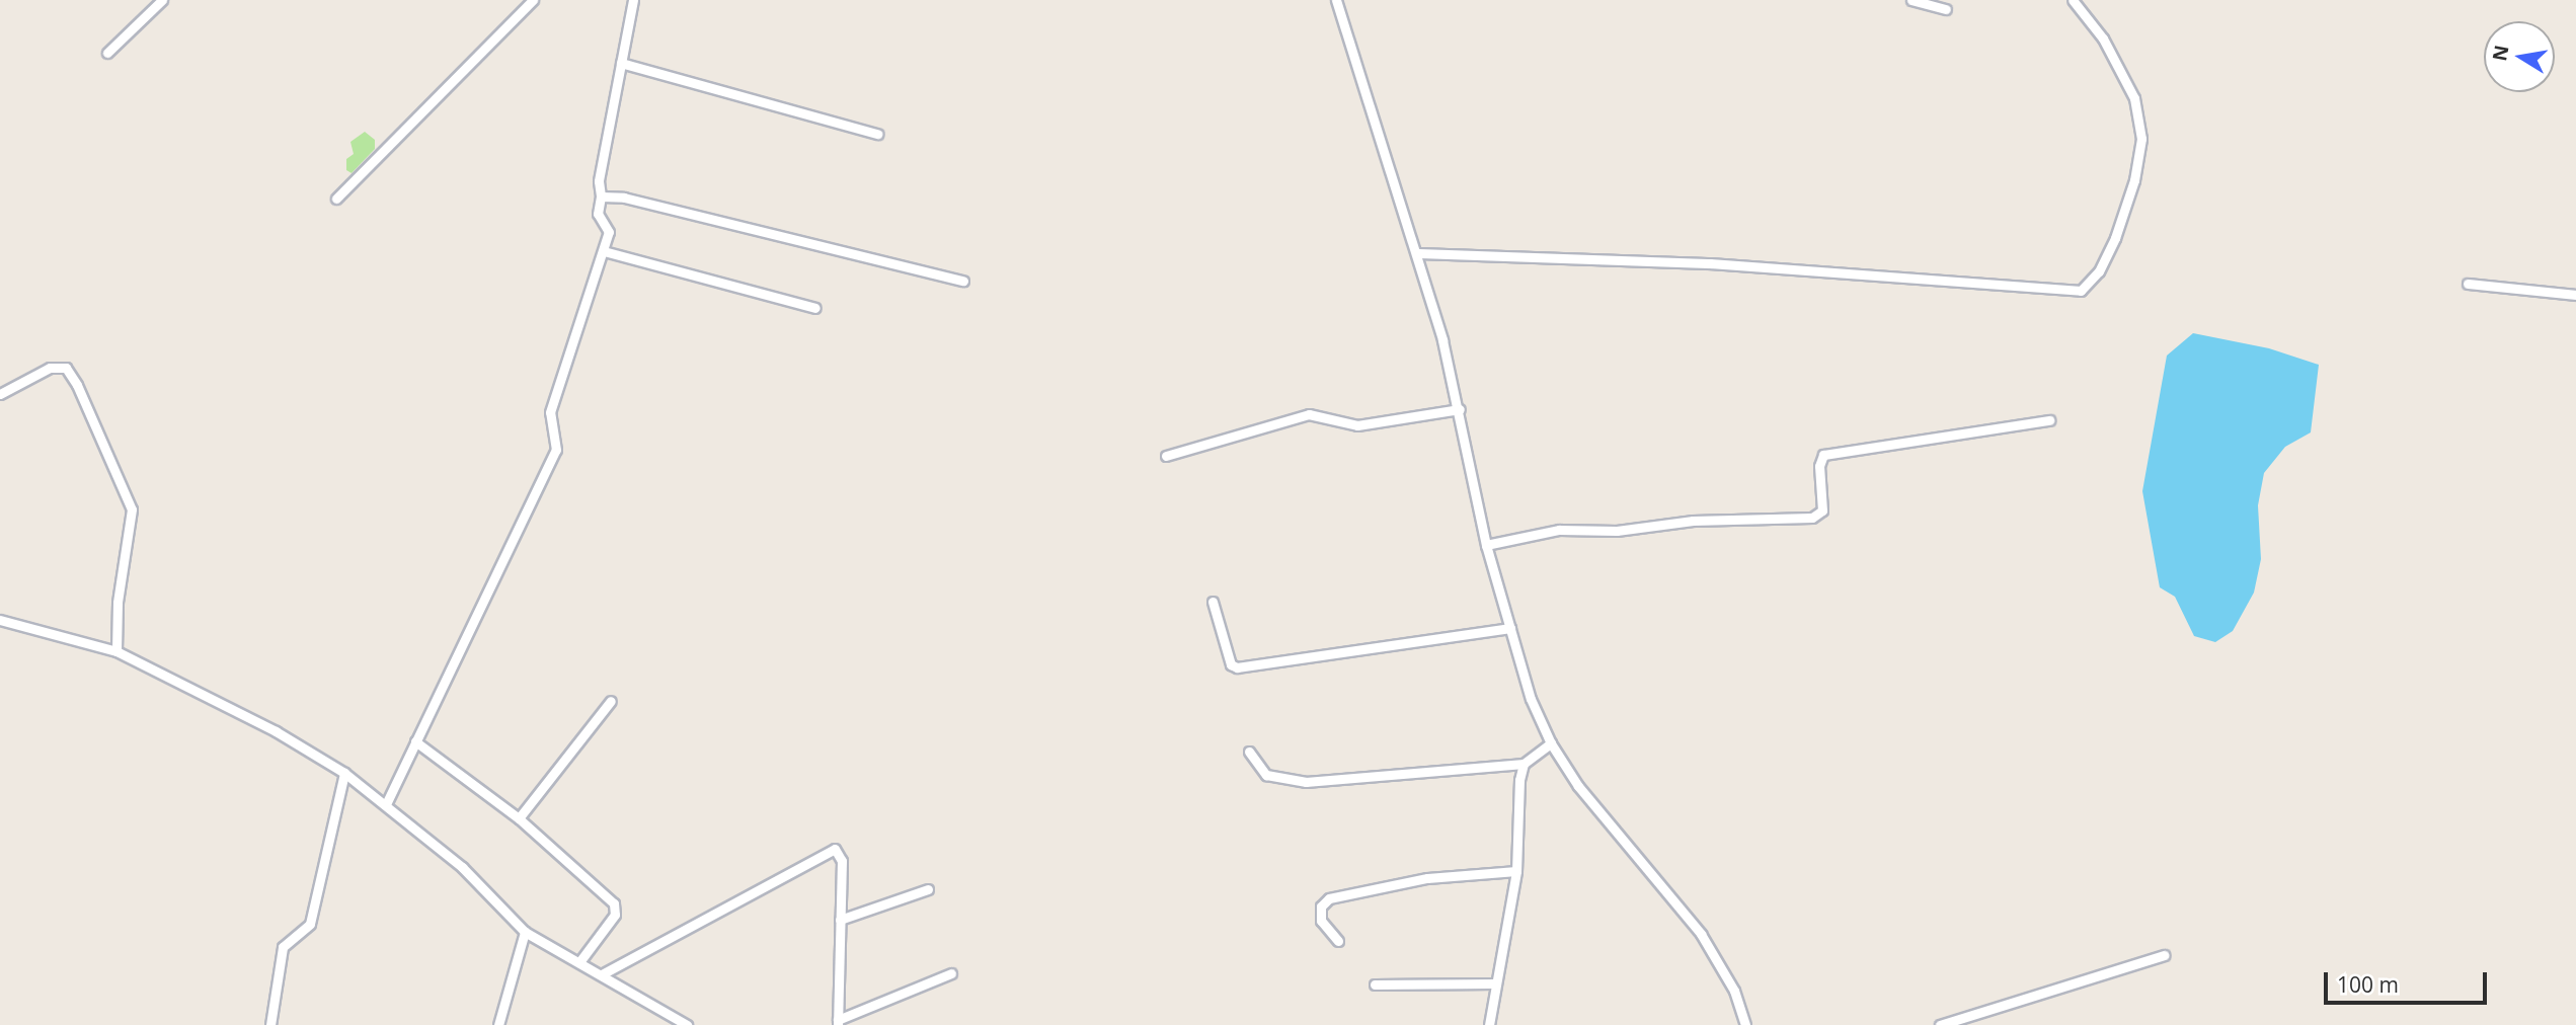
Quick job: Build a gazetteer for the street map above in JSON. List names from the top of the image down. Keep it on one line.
{"scale_bar":"100 m","north":"left"}
